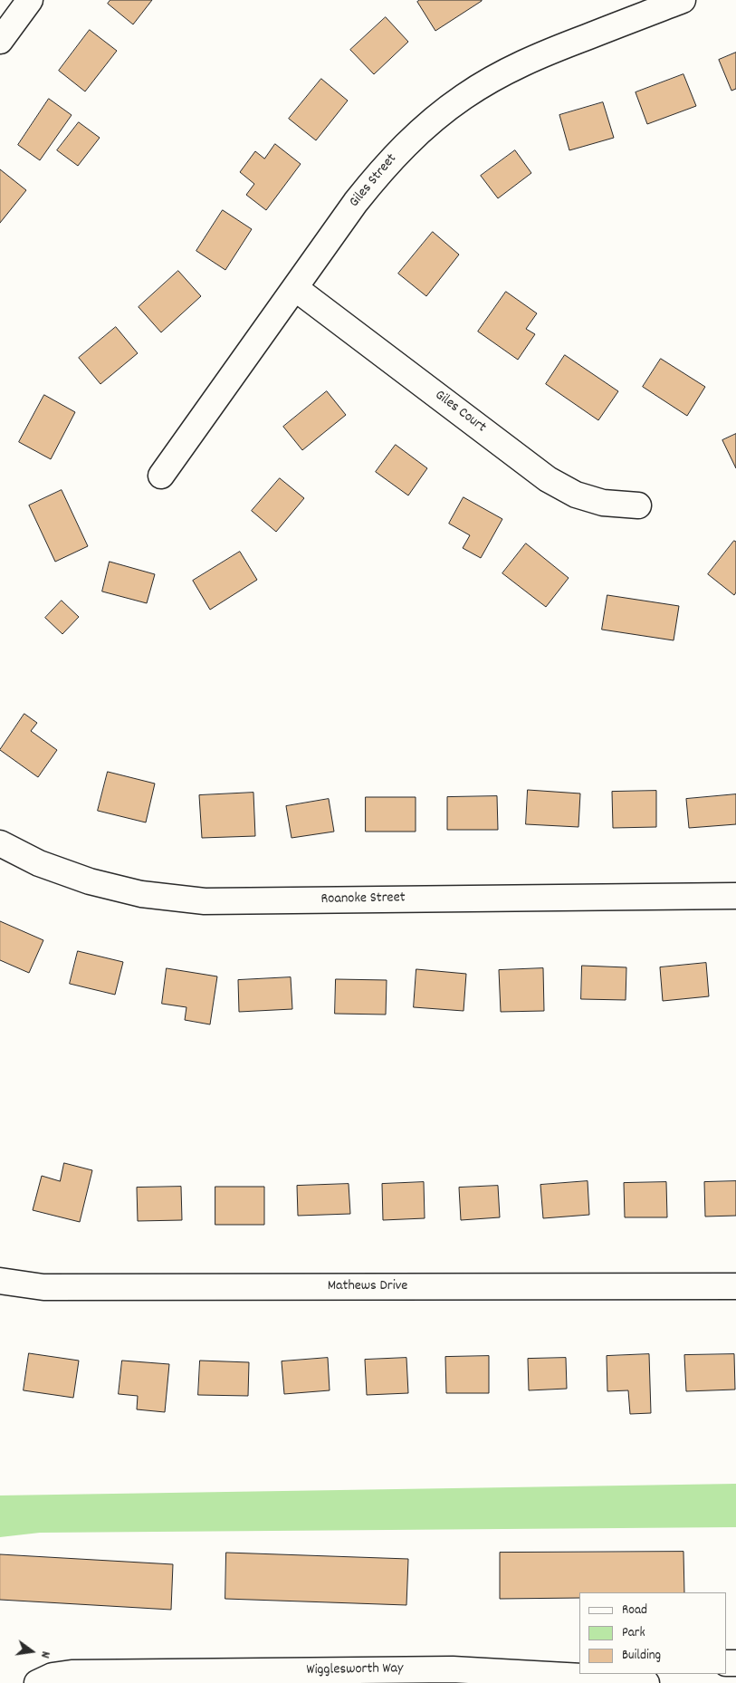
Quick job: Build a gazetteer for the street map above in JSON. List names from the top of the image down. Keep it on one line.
{"streets":{"street":["Giles Street","Giles Court","Roanoke Street","Mathews Drive","Wigglesworth Way"]},"crossings":[["Giles Street","Giles Court"]],"legend":["Road","Park","Building"],"north":"right"}
